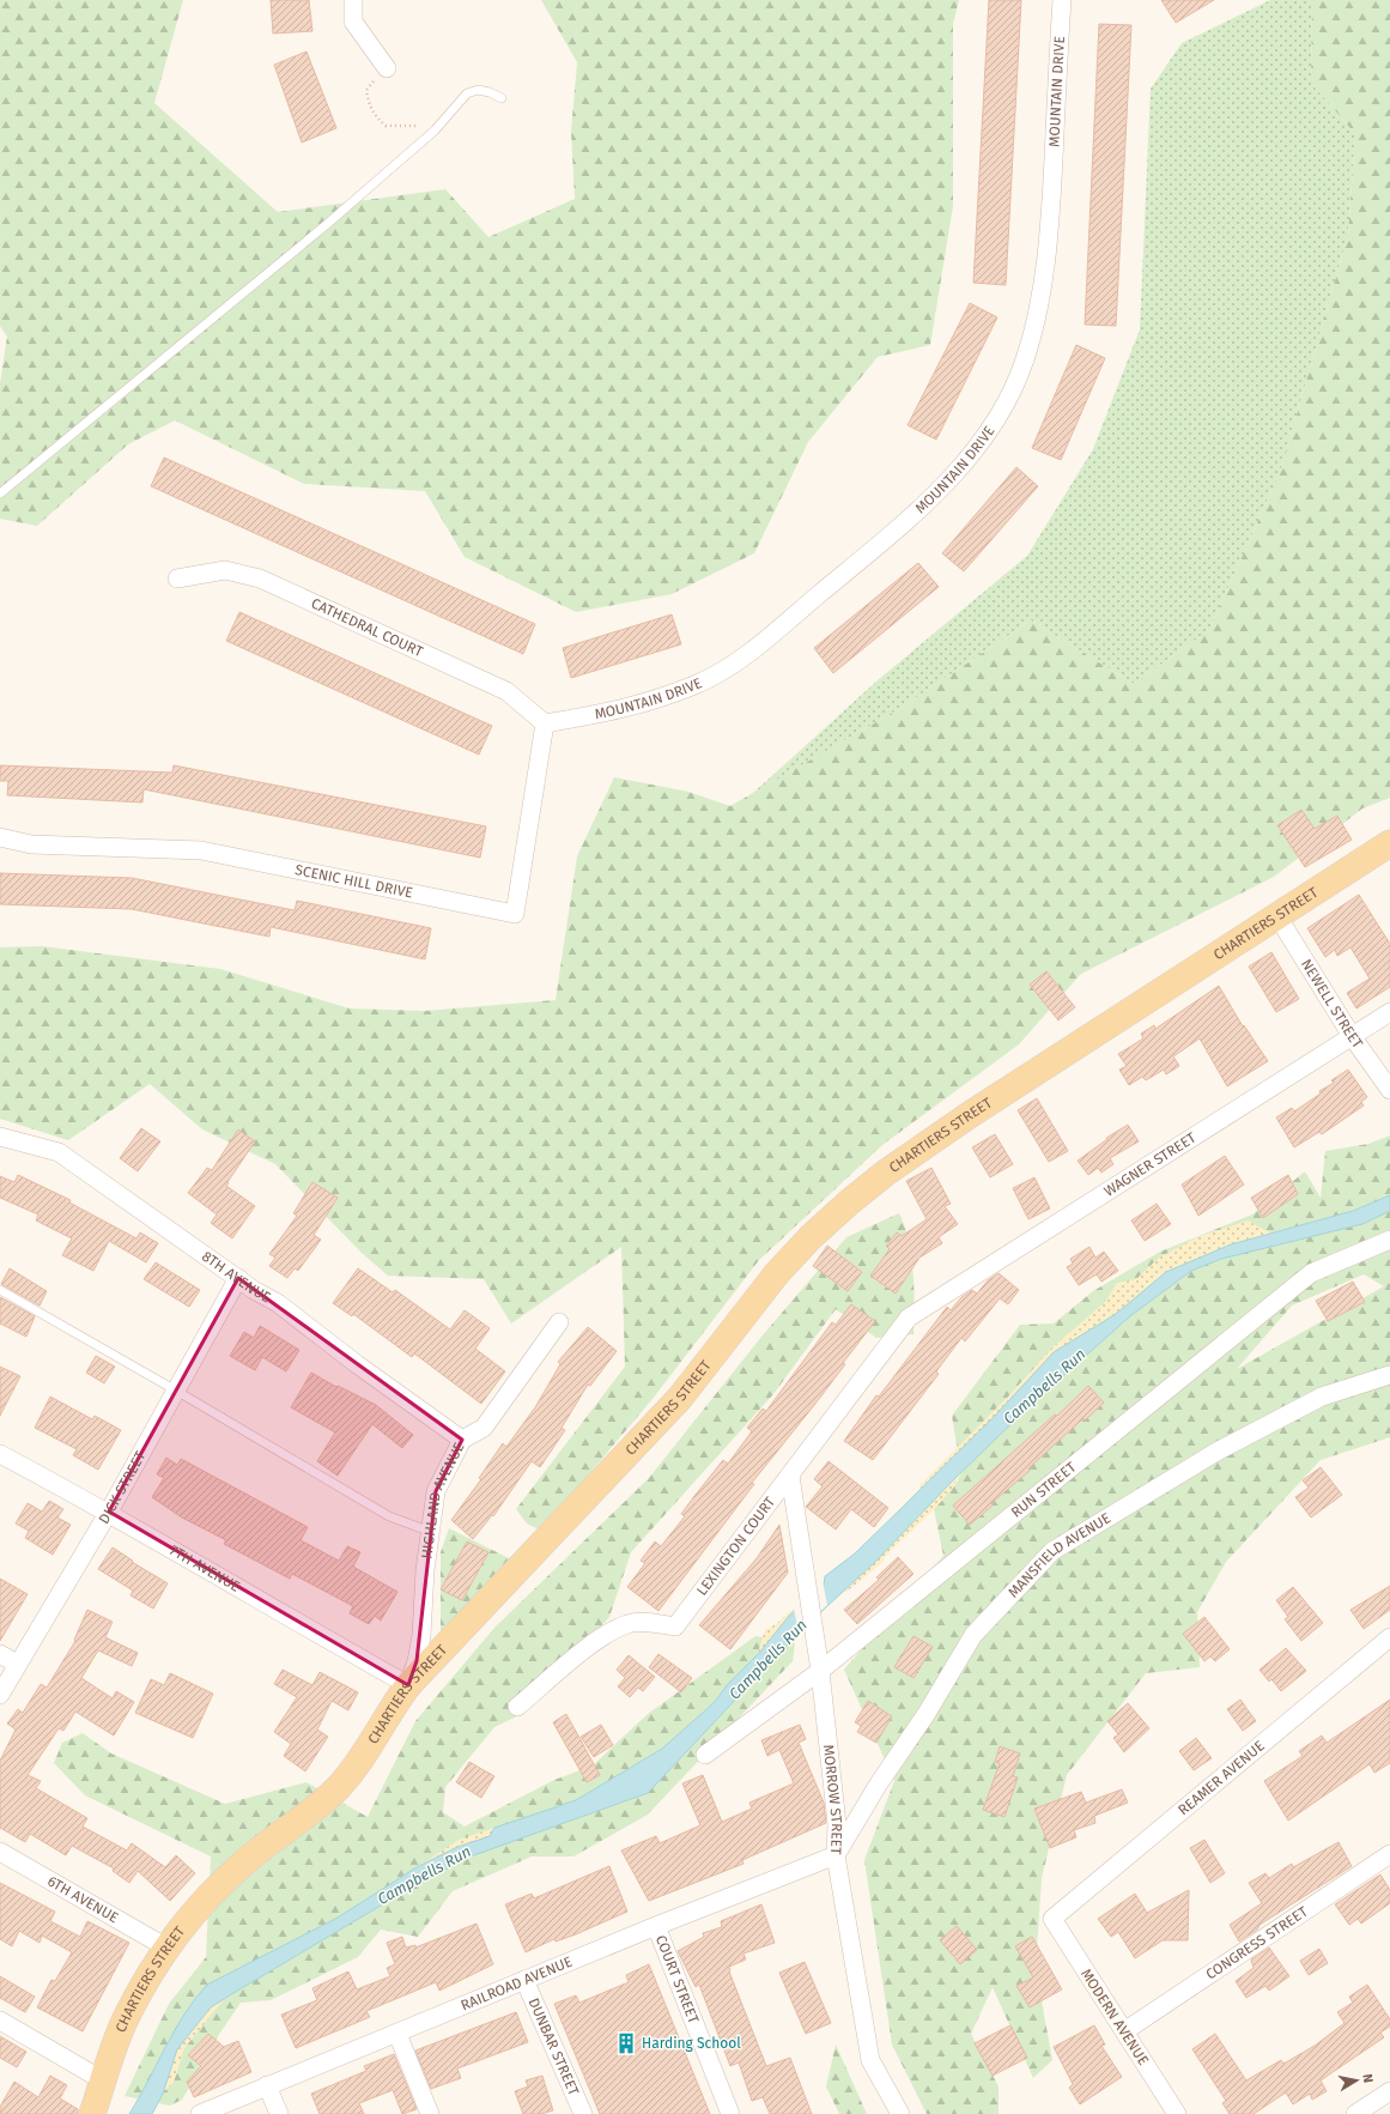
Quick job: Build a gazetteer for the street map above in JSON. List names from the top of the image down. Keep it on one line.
{"streets":{"main road":["CHARTIERS STREET"],"street":["MOUNTAIN DRIVE","CATHEDRAL COURT","SCENIC HILL DRIVE","NEWELL STREET","WAGNER STREET","8TH AVENUE","DICK STREET","RUN STREET","HIGHLAND AVENUE","LEXINGTON COURT","MANSFIELD AVENUE","7TH AVENUE","REAMER AVENUE","MORROW STREET","6TH AVENUE","CONGRESS STREET","COURT STREET","RAILROAD AVENUE","MODERN AVENUE","DUNBAR STREET"]},"crossings":[["MOUNTAIN DRIVE","CATHEDRAL COURT"],["MOUNTAIN DRIVE","SCENIC HILL DRIVE"],["CATHEDRAL COURT","SCENIC HILL DRIVE"],["CHARTIERS STREET","NEWELL STREET"],["CHARTIERS STREET","HIGHLAND AVENUE"],["CHARTIERS STREET","7TH AVENUE"],["CHARTIERS STREET","6TH AVENUE"],["NEWELL STREET","WAGNER STREET"],["WAGNER STREET","LEXINGTON COURT"],["8TH AVENUE","DICK STREET"],["8TH AVENUE","HIGHLAND AVENUE"],["DICK STREET","7TH AVENUE"],["RUN STREET","MORROW STREET"],["HIGHLAND AVENUE","7TH AVENUE"],["LEXINGTON COURT","MORROW STREET"],["MANSFIELD AVENUE","MORROW STREET"],["MANSFIELD AVENUE","RAILROAD AVENUE"],["REAMER AVENUE","MODERN AVENUE"],["MORROW STREET","RAILROAD AVENUE"],["CONGRESS STREET","MODERN AVENUE"],["COURT STREET","RAILROAD AVENUE"],["RAILROAD AVENUE","DUNBAR STREET"]],"water":["Campbells Run"],"places":{"building":["Harding School"]},"north":"right"}
